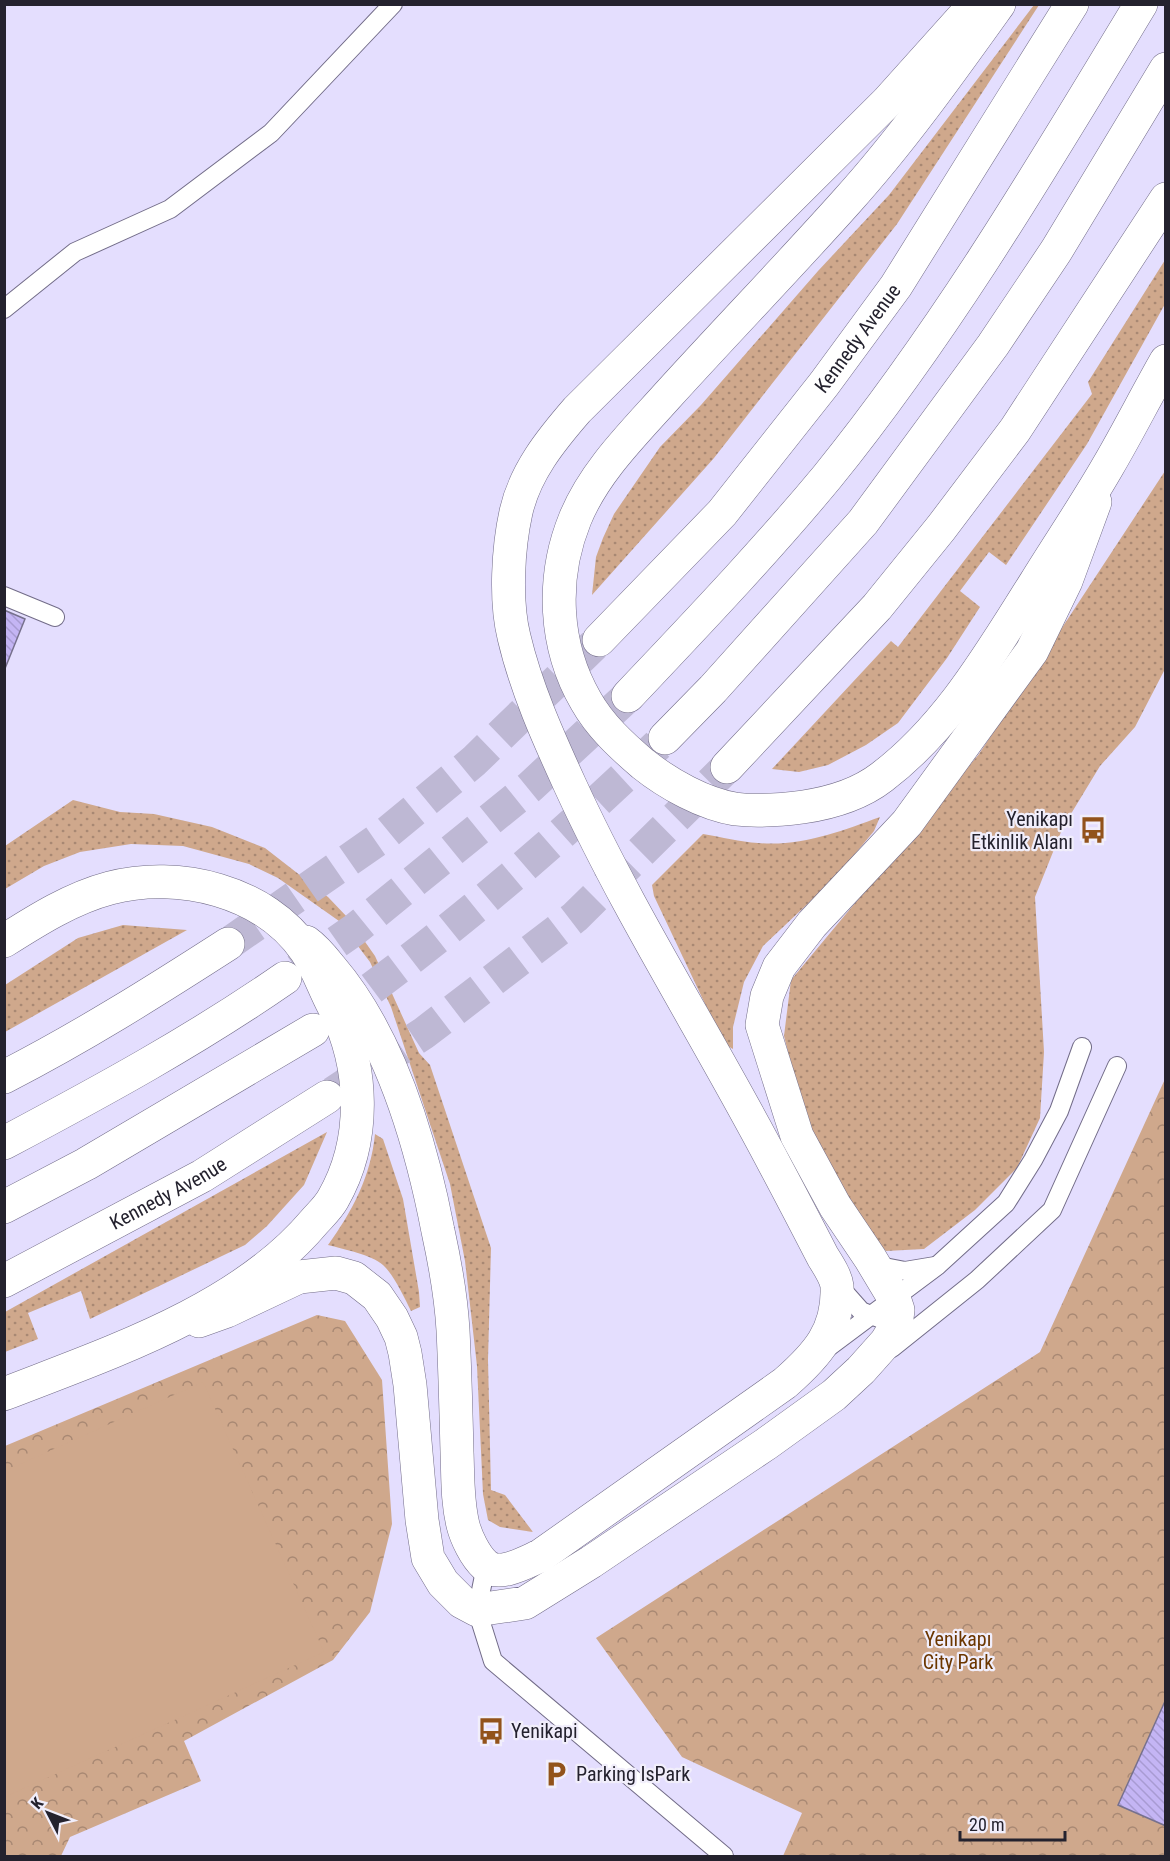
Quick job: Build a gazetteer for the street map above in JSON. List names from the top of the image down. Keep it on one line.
{"streets":{"main road":["Kennedy Avenue"]},"parks":["Yenikapı City Park"],"places":{"bus stop":["Yenikapı Etkinlik Alanı","Yenikapi"],"parking":["Parking IsPark"]},"scale_bar":"20 m","north":"top left"}
